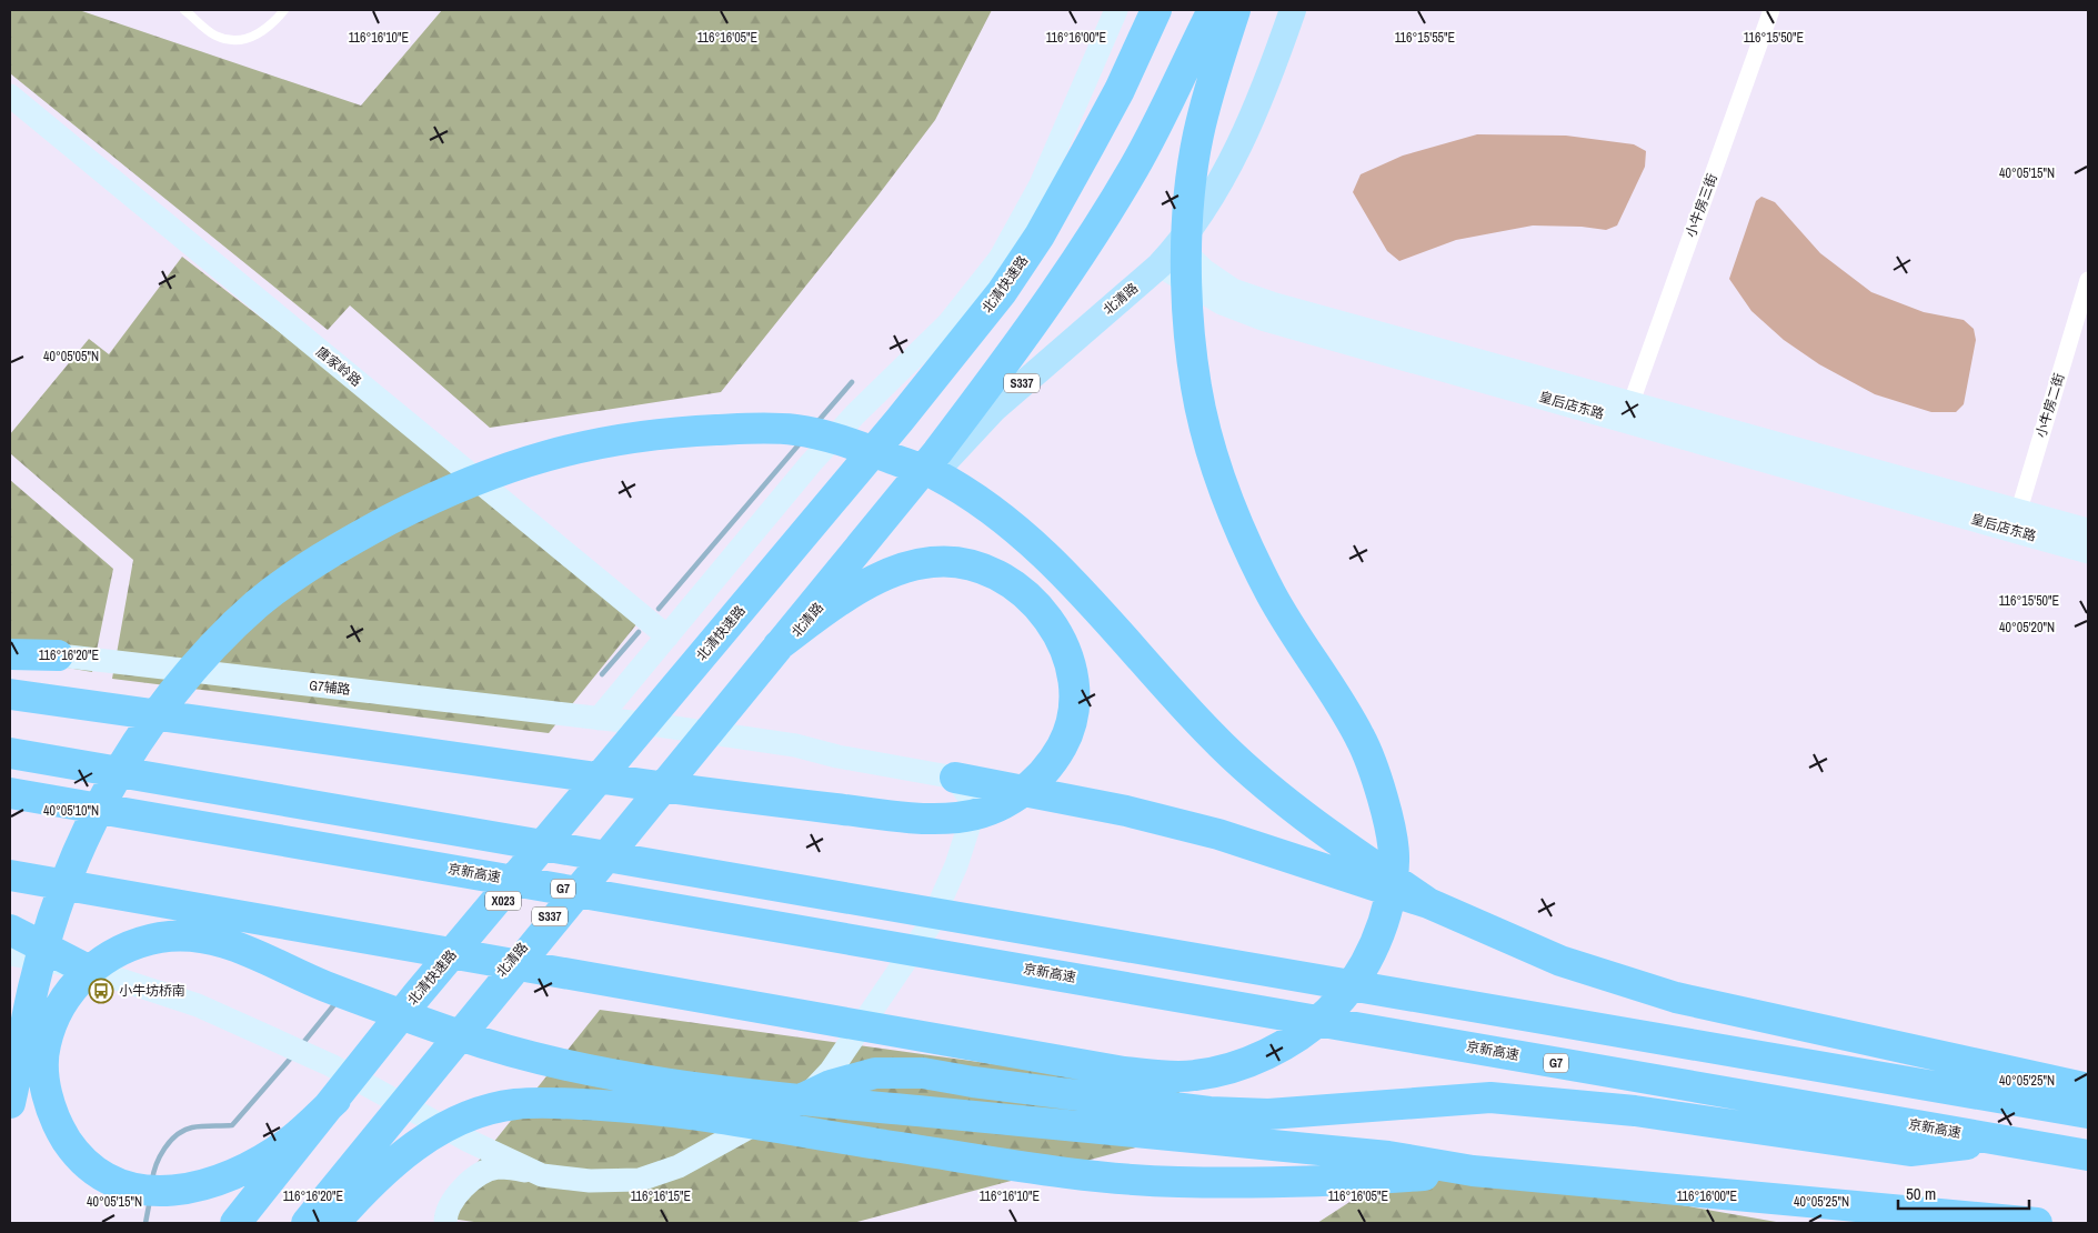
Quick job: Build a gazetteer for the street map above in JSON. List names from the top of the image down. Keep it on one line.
{"streets":{"highway":["北清快速路","京新高速","G7"],"main road":["北清路","S337","X023"],"street":["小牛房三街","唐家岭路","皇后店东路","小牛房二街","G7辅路"]},"crossings":[["小牛房三街","皇后店东路"],["北清路","皇后店东路"],["北清路","G7辅路"],["皇后店东路","小牛房二街"],["G7辅路","X023"]],"places":{"bus stop":["小牛坊桥南"]},"scale_bar":"50 m","coordinates":["116°16'10\"E","116°16'05\"E","116°15'55\"E","116°15'50\"E","116°16'00\"E","40°05'15\"N","40°05'05\"N","40°05'20\"N","116°16'20\"E","40°05'10\"N","40°05'25\"N","116°16'15\"E"]}
